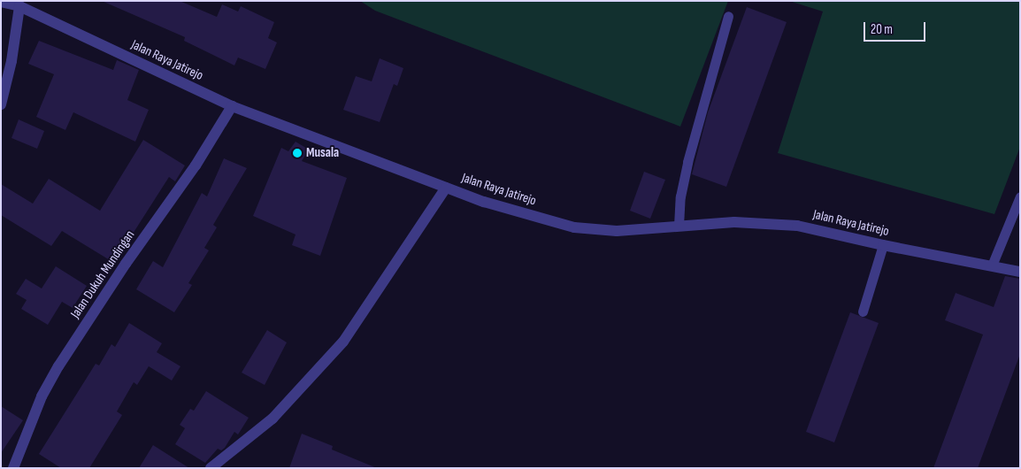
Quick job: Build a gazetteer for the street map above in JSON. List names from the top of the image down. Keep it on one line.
{"streets":{"street":["Jalan Raya Jatirejo","Jalan Dukuh Mundingan"]},"crossings":[["Jalan Raya Jatirejo","Jalan Dukuh Mundingan"]],"places":["Musala"],"scale_bar":"20 m"}
